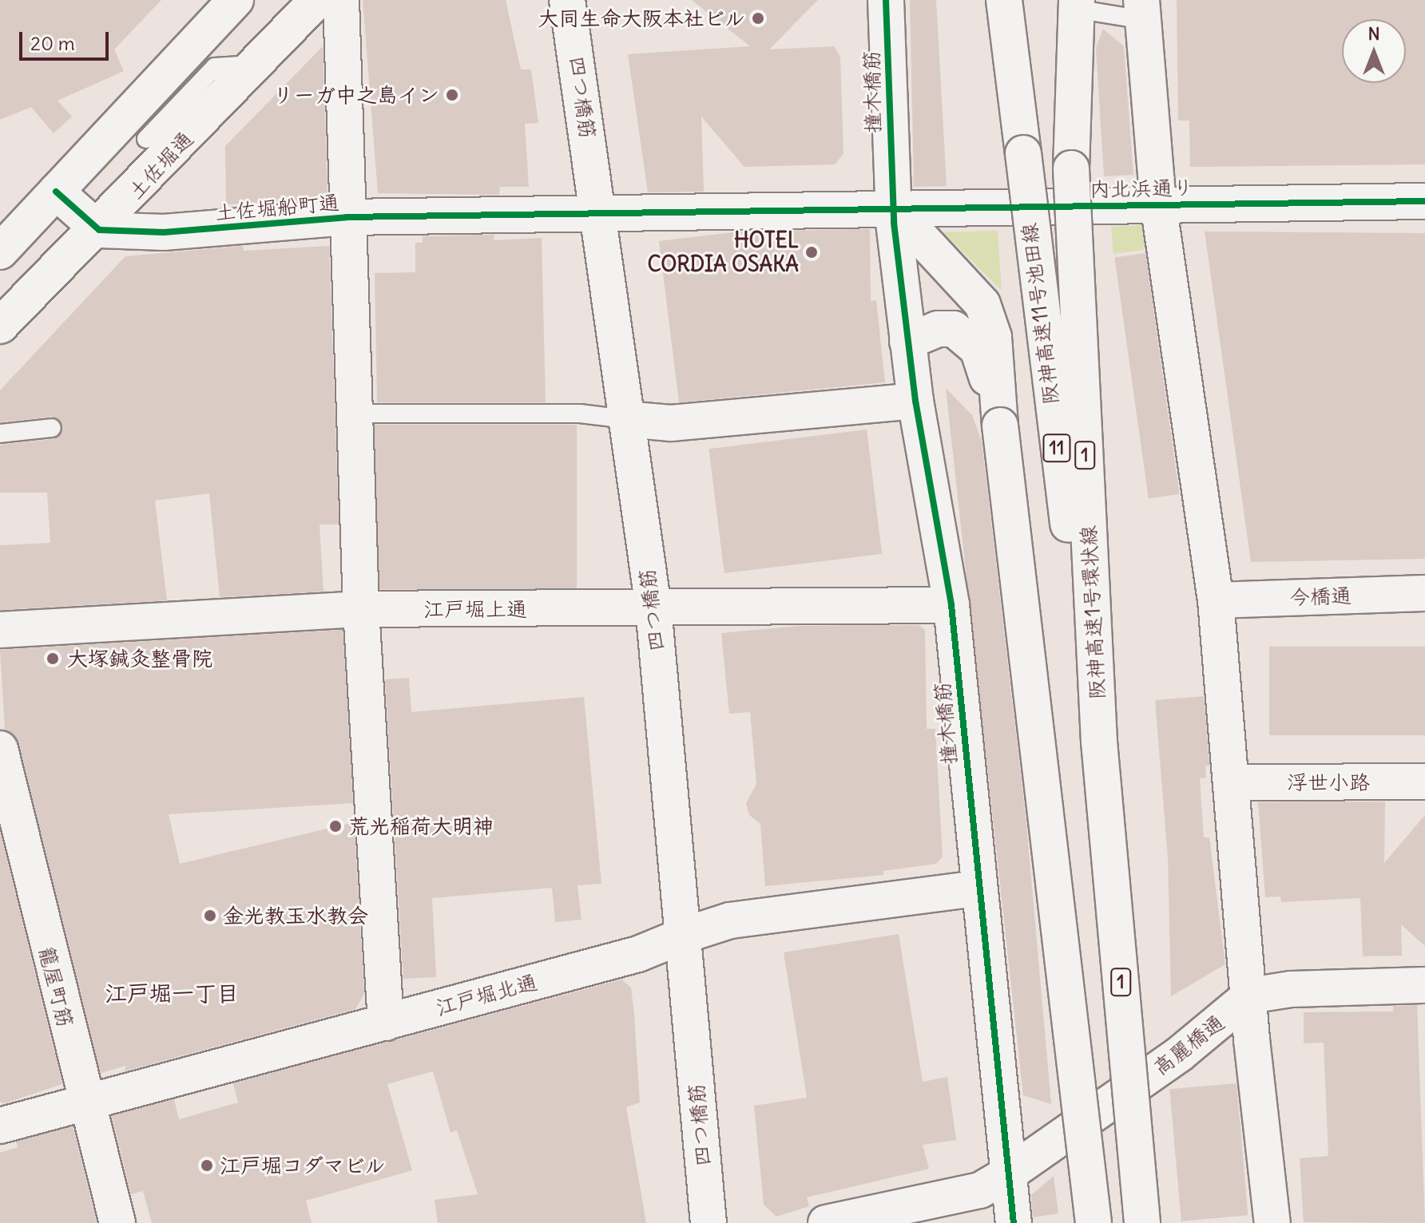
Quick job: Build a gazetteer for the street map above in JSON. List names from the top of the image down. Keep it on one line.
{"streets":{"main road":["撞木橋筋","四つ橋筋","土佐堀通","内北浜通り","土佐堀船町通","阪神高速11号池田線","11","1","今橋通","江戸堀上通","阪神高速1号環状線","浮世小路","籠屋町筋","江戸堀北通","高麗橋通"]},"crossings":[["撞木橋筋","内北浜通り"],["撞木橋筋","江戸堀上通"],["撞木橋筋","江戸堀北通"],["撞木橋筋","高麗橋通"],["四つ橋筋","内北浜通り"],["四つ橋筋","土佐堀船町通"],["四つ橋筋","江戸堀上通"],["四つ橋筋","江戸堀北通"],["土佐堀通","土佐堀船町通"],["内北浜通り","土佐堀船町通"],["阪神高速11号池田線","阪神高速1号環状線"],["籠屋町筋","江戸堀北通"]],"districts":["江戸堀一丁目"],"places":["大同生命大阪本社ビル","リーガ中之島イン","HOTEL CORDIA OSAKA","大塚鍼灸整骨院","荒光稲荷大明神","金光教玉水教会","江戸堀コダマビル"],"scale_bar":"20 m","north":"top"}
